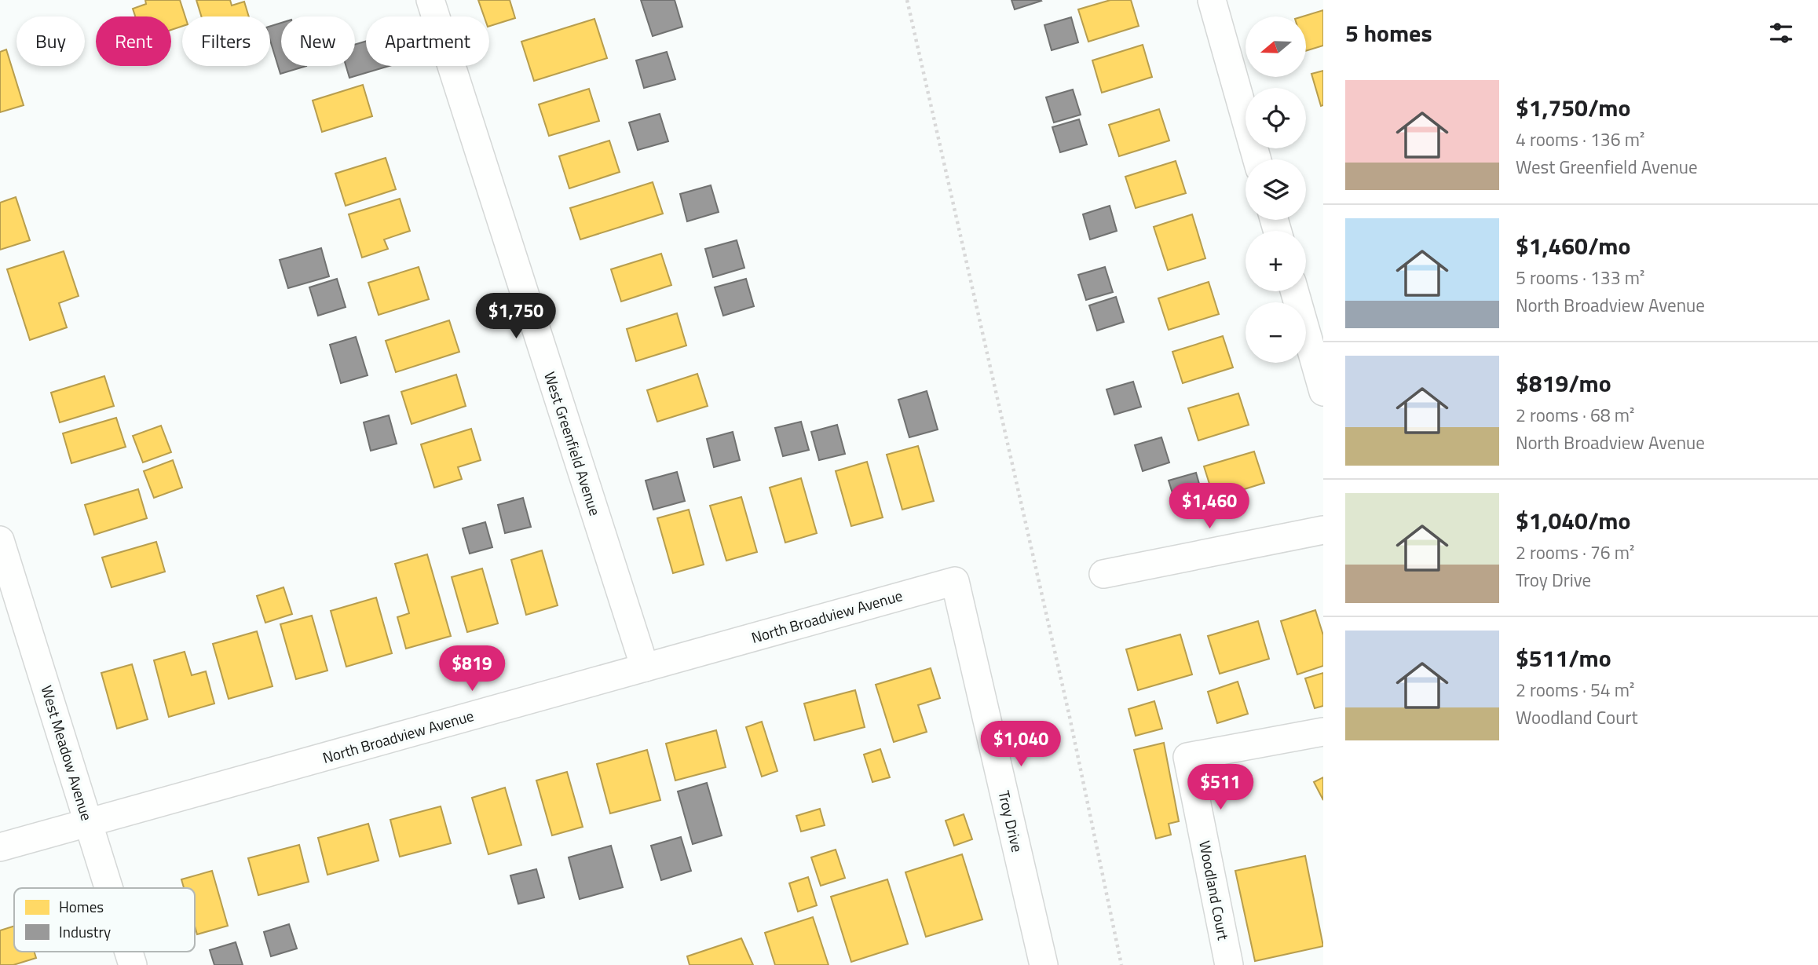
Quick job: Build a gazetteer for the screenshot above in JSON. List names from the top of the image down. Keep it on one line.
{"streets":{"street":["West Greenfield Avenue","North Broadview Avenue","West Meadow Avenue","Troy Drive","Woodland Court"]},"crossings":[["West Greenfield Avenue","North Broadview Avenue"],["North Broadview Avenue","West Meadow Avenue"],["North Broadview Avenue","Troy Drive"]],"legend":["Homes","Industry"],"north":"left","page":{"heading":"5 homes","map_buttons":["+","−"],"chip":["Buy","Rent","Filters","New","Apartment"],"list":[{"name":"$1,750/mo","note":"4 rooms · 136 m² · West Greenfield Avenue"},{"name":"$1,460/mo","note":"5 rooms · 133 m² · North Broadview Avenue"},{"name":"$819/mo","note":"2 rooms · 68 m² · North Broadview Avenue"},{"name":"$1,040/mo","note":"2 rooms · 76 m² · Troy Drive"},{"name":"$511/mo","note":"2 rooms · 54 m² · Woodland Court"}],"price":["$1,750","$1,460","$819","$1,040","$511"]}}
